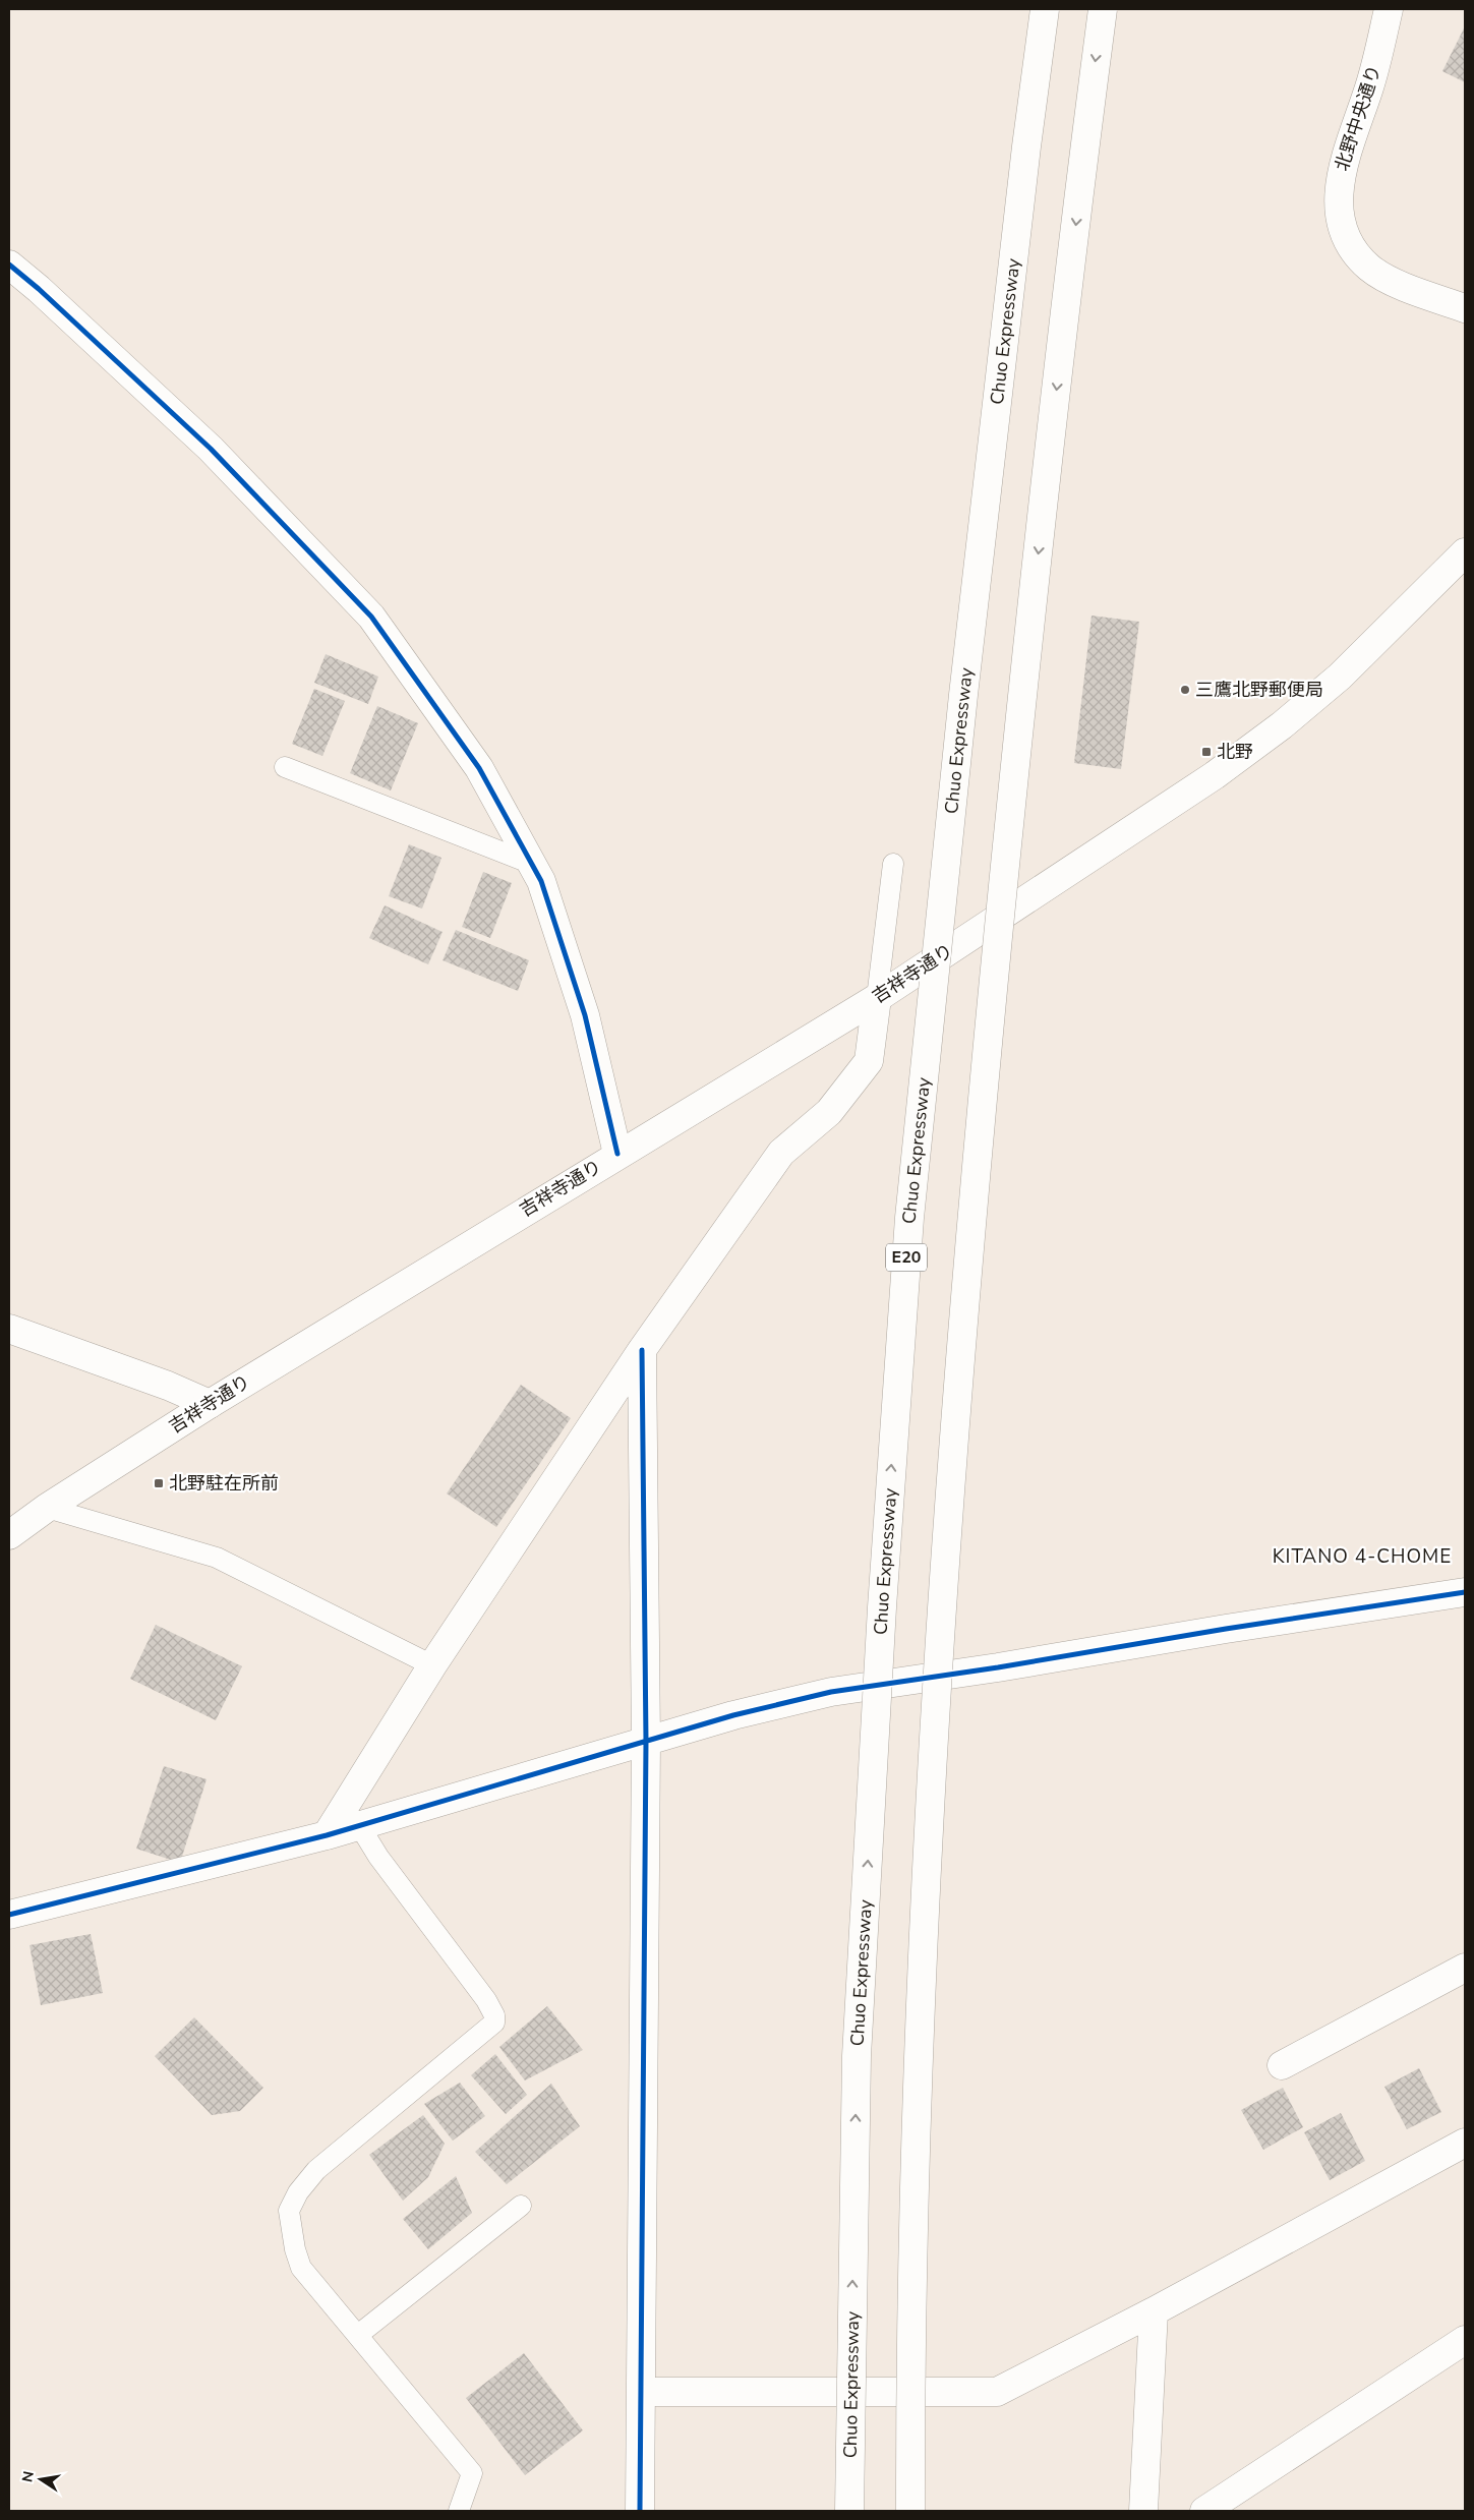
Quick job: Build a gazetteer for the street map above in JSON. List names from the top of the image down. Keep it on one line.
{"streets":{"main road":["北野中央通り","Chuo Expressway","吉祥寺通り","E20"]},"districts":["KITANO 4-CHOME"],"places":{"other":["三鷹北野郵便局"],"transit":["北野","北野駐在所前"]},"north":"left"}
